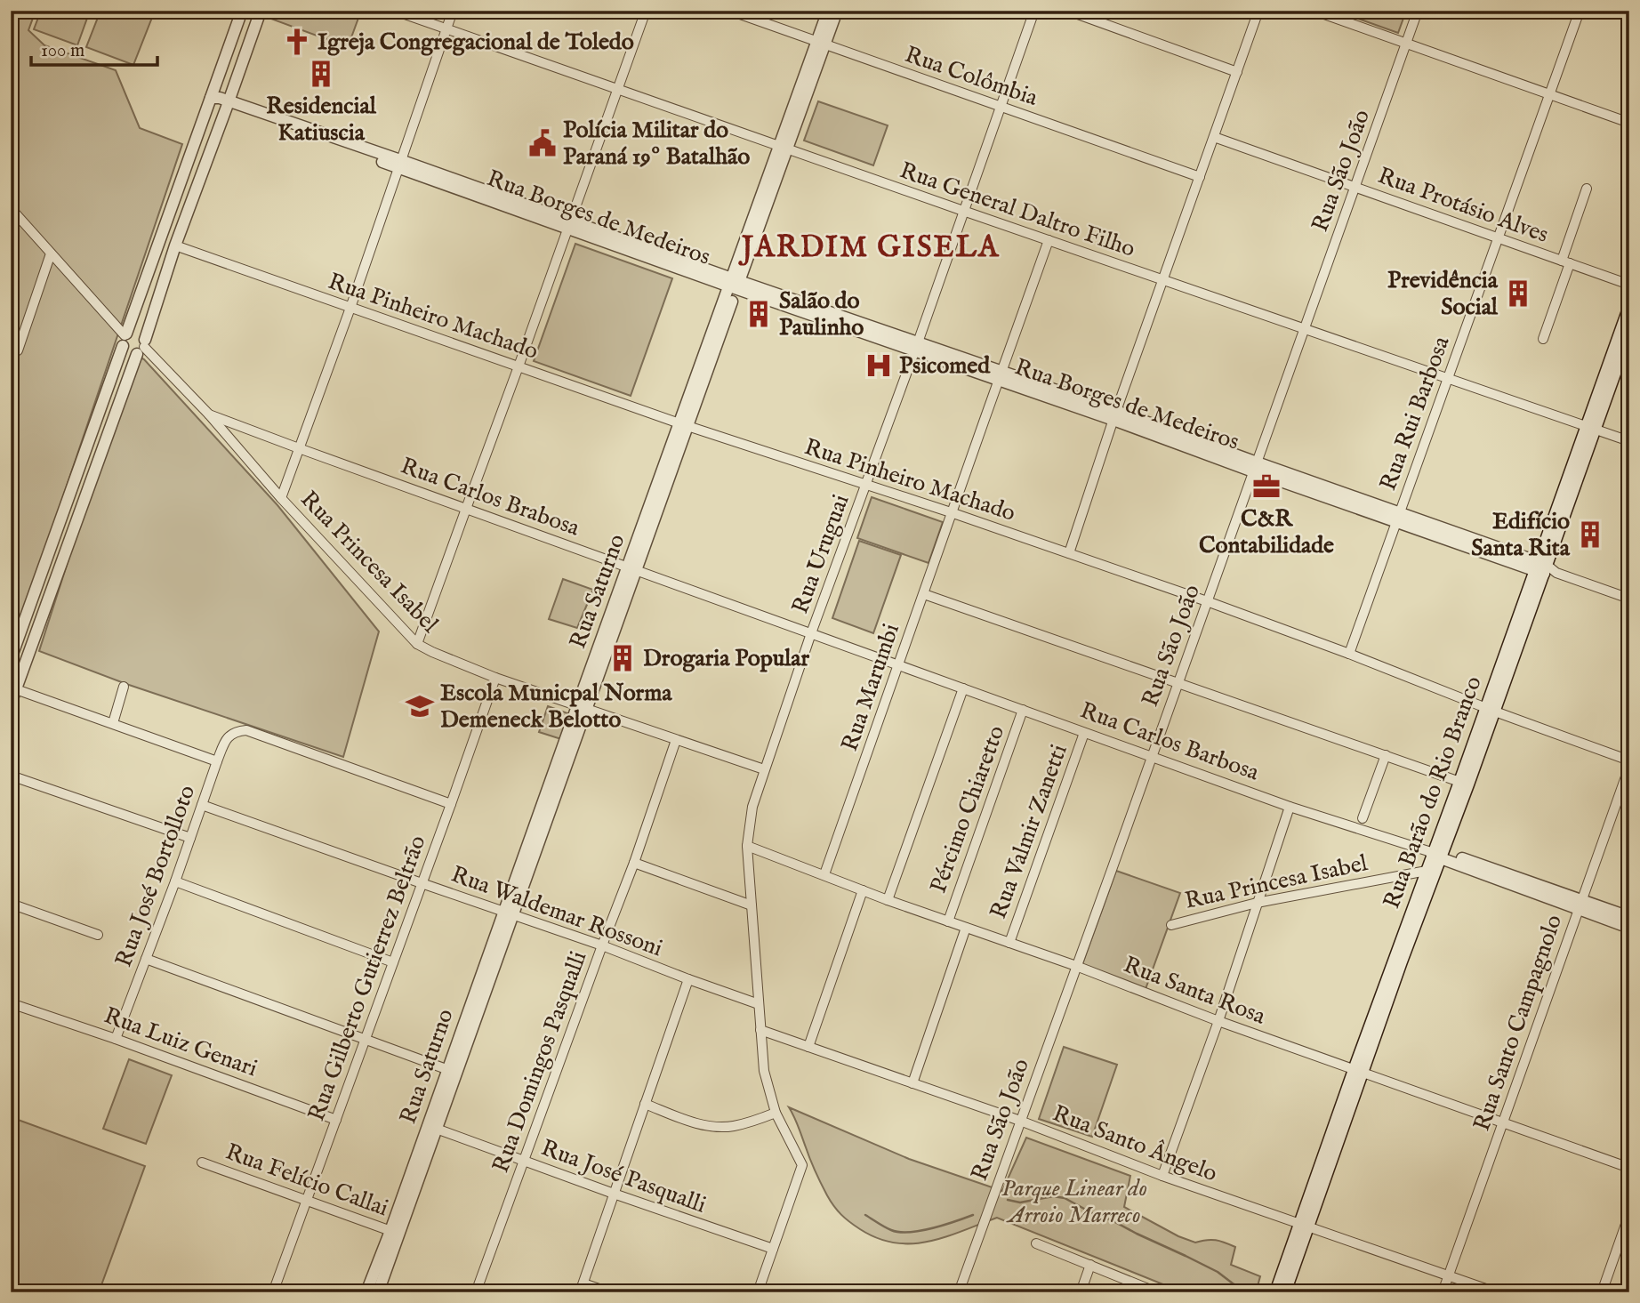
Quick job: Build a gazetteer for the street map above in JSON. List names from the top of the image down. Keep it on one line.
{"streets":{"street":["Rua Colômbia","Rua São João","Rua Protásio Alves","Rua General Daltro Filho","Rua Borges de Medeiros","Rua Pinheiro Machado","Rua Rui Barbosa","Rua Carlos Brabosa","Rua Uruguai","Rua Princesa Isabel","Rua Saturno","Rua Marumbi","Rua Carlos Barbosa","Rua Barão do Rio Branco","Pércimo Chiaretto","Rua Valmir Zanetti","Rua José Bortolloto","Rua Waldemar Rossoni","Rua Gilberto Gutierrez Beltrão","Rua Santa Rosa","Rua Santo Campagnolo","Rua Luiz Genari","Rua Domingos Pasqualli","Rua Santo Ângelo","Rua José Pasqualli","Rua Felício Callai"]},"crossings":[["Rua Colômbia","Rua Uruguai"],["Rua Colômbia","Rua Saturno"],["Rua São João","Rua Protásio Alves"],["Rua São João","Rua General Daltro Filho"],["Rua São João","Rua Borges de Medeiros"],["Rua São João","Rua Pinheiro Machado"],["Rua São João","Rua Carlos Barbosa"],["Rua São João","Rua Santa Rosa"],["Rua São João","Rua Santo Ângelo"],["Rua Protásio Alves","Rua Rui Barbosa"],["Rua General Daltro Filho","Rua Rui Barbosa"],["Rua General Daltro Filho","Rua Uruguai"],["Rua General Daltro Filho","Rua Saturno"],["Rua General Daltro Filho","Rua Marumbi"],["Rua General Daltro Filho","Rua Barão do Rio Branco"],["Rua Borges de Medeiros","Rua Rui Barbosa"],["Rua Borges de Medeiros","Rua Uruguai"],["Rua Borges de Medeiros","Rua Saturno"],["Rua Borges de Medeiros","Rua Marumbi"],["Rua Borges de Medeiros","Rua Barão do Rio Branco"],["Rua Pinheiro Machado","Rua Rui Barbosa"],["Rua Pinheiro Machado","Rua Uruguai"],["Rua Pinheiro Machado","Rua Saturno"],["Rua Pinheiro Machado","Rua Marumbi"],["Rua Pinheiro Machado","Rua Barão do Rio Branco"],["Rua Carlos Brabosa","Rua Uruguai"],["Rua Carlos Brabosa","Rua Princesa Isabel"],["Rua Carlos Brabosa","Rua Saturno"],["Rua Carlos Brabosa","Rua Marumbi"],["Rua Carlos Brabosa","Rua Carlos Barbosa"],["Rua Uruguai","Rua Princesa Isabel"],["Rua Uruguai","Rua Waldemar Rossoni"],["Rua Uruguai","Rua Santa Rosa"],["Rua Uruguai","Rua Santo Ângelo"],["Rua Uruguai","Rua José Pasqualli"],["Rua Princesa Isabel","Rua Saturno"],["Rua Princesa Isabel","Rua Barão do Rio Branco"],["Rua Princesa Isabel","Rua Gilberto Gutierrez Beltrão"],["Rua Princesa Isabel","Rua Domingos Pasqualli"],["Rua Saturno","Rua Waldemar Rossoni"],["Rua Saturno","Rua José Pasqualli"],["Rua Saturno","Rua Felício Callai"],["Rua Marumbi","Rua Carlos Barbosa"],["Rua Marumbi","Rua Santa Rosa"],["Rua Carlos Barbosa","Rua Barão do Rio Branco"],["Rua Carlos Barbosa","Pércimo Chiaretto"],["Rua Carlos Barbosa","Rua Valmir Zanetti"],["Rua Carlos Barbosa","Rua Santo Campagnolo"],["Rua Barão do Rio Branco","Rua Santa Rosa"],["Rua Barão do Rio Branco","Rua Santo Ângelo"],["Pércimo Chiaretto","Rua Santa Rosa"],["Rua Valmir Zanetti","Rua Santa Rosa"],["Rua José Bortolloto","Rua Waldemar Rossoni"],["Rua José Bortolloto","Rua Gilberto Gutierrez Beltrão"],["Rua José Bortolloto","Rua Luiz Genari"],["Rua Waldemar Rossoni","Rua Gilberto Gutierrez Beltrão"],["Rua Waldemar Rossoni","Rua Domingos Pasqualli"],["Rua Gilberto Gutierrez Beltrão","Rua Luiz Genari"],["Rua Gilberto Gutierrez Beltrão","Rua Felício Callai"],["Rua Santa Rosa","Rua Santo Campagnolo"],["Rua Santo Campagnolo","Rua Santo Ângelo"],["Rua Domingos Pasqualli","Rua José Pasqualli"]],"districts":["JARDIM GISELA"],"parks":["Parque Linear do Arroio Marreco"],"places":{"church":["Igreja Congregacional de Toledo"],"building":["Residencial Katiuscia","Previdência Social","Salão do Paulinho","Edifício Santa Rita","Drogaria Popular"],"public building":["Polícia Militar do Paraná 19º Batalhão"],"hospital":["Psicomed"],"office":["C&R Contabilidade"],"school or university":["Escola Municpal Norma Demeneck Belotto"]},"scale_bar":"100 m"}
